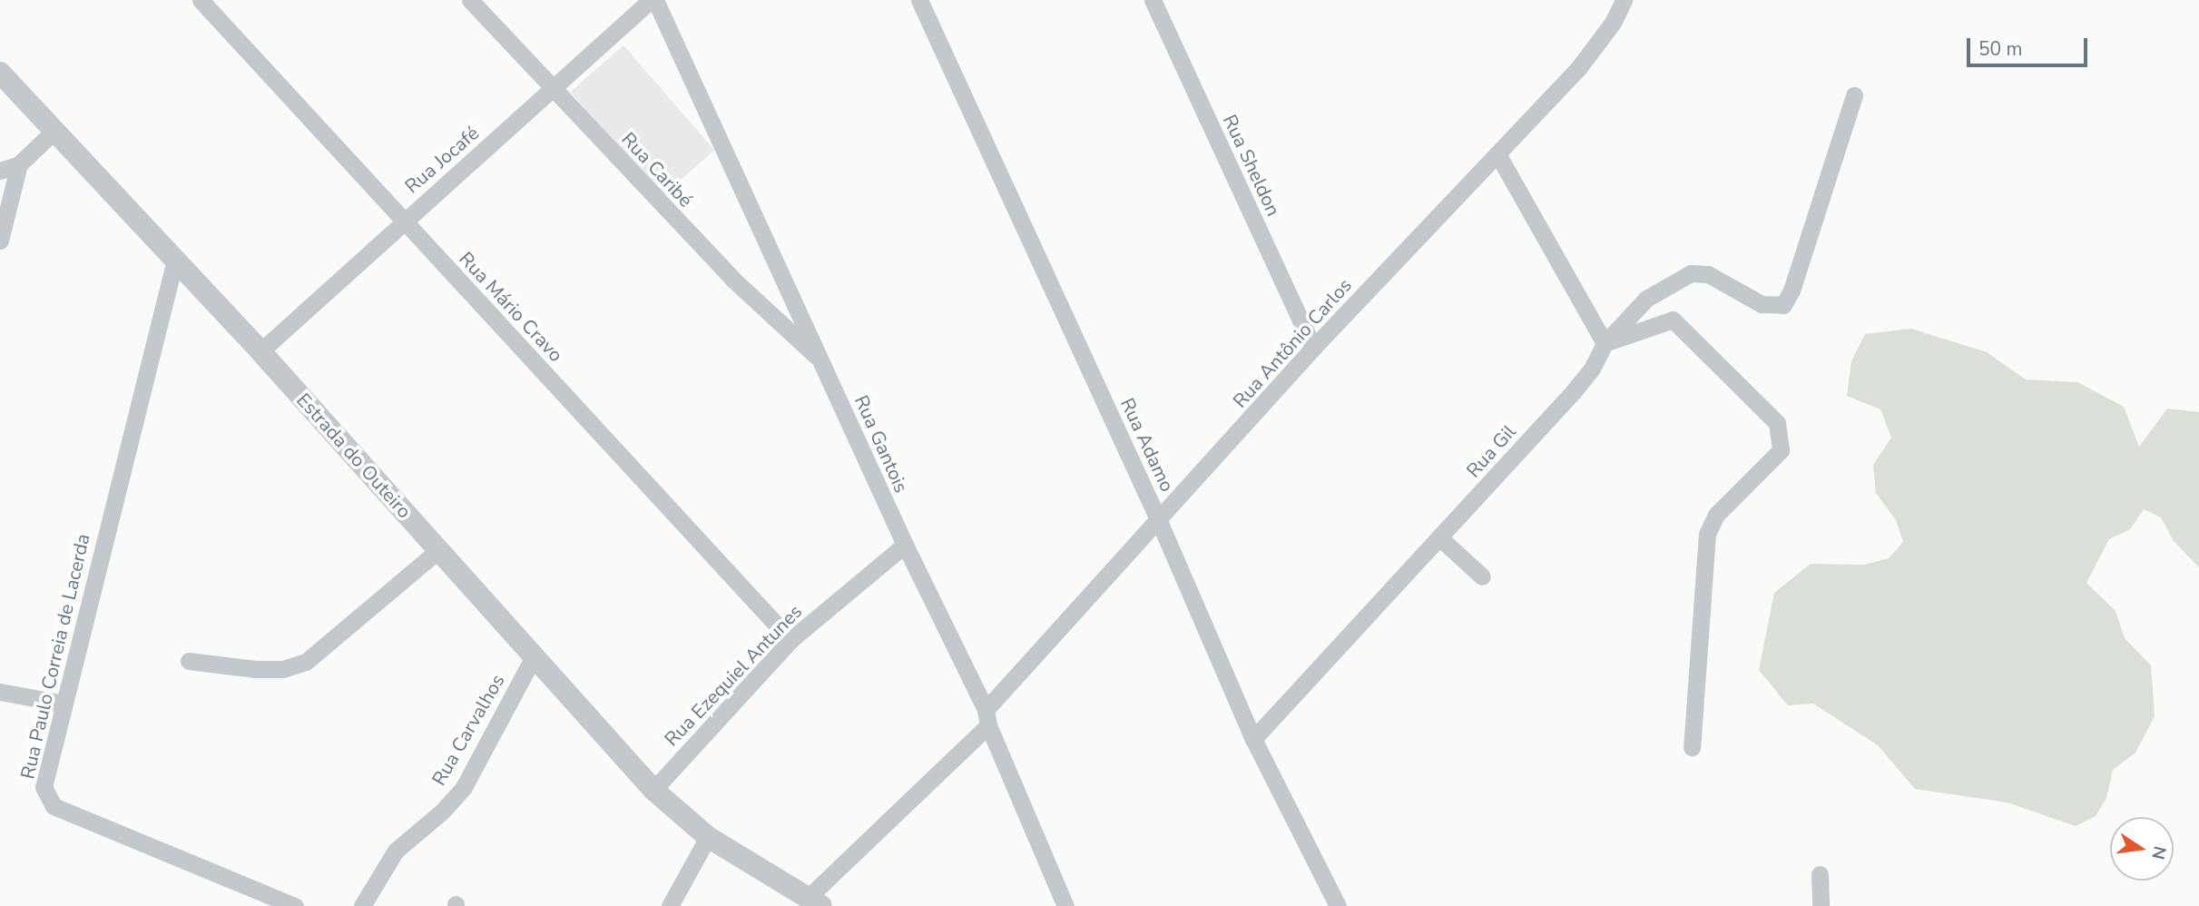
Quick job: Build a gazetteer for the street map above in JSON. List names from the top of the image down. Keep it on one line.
{"streets":{"street":["Rua Jocafé","Rua Sheldon","Rua Caribé","Rua Mário Cravo","Rua Antônio Carlos","Rua Gantois","Rua Adamo","Rua Gil","Estrada do Outeiro","Rua Paulo Correia de Lacerda","Rua Ezequiel Antunes","Rua Carvalhos"]},"crossings":[["Rua Jocafé","Rua Caribé"],["Rua Jocafé","Rua Mário Cravo"],["Rua Jocafé","Rua Gantois"],["Rua Jocafé","Estrada do Outeiro"],["Rua Sheldon","Rua Antônio Carlos"],["Rua Caribé","Rua Gantois"],["Rua Mário Cravo","Rua Ezequiel Antunes"],["Rua Antônio Carlos","Rua Gantois"],["Rua Antônio Carlos","Rua Adamo"],["Rua Antônio Carlos","Estrada do Outeiro"],["Rua Gantois","Rua Ezequiel Antunes"],["Rua Adamo","Rua Gil"],["Estrada do Outeiro","Rua Paulo Correia de Lacerda"],["Estrada do Outeiro","Rua Ezequiel Antunes"],["Estrada do Outeiro","Rua Carvalhos"]],"scale_bar":"50 m","north":"right"}
